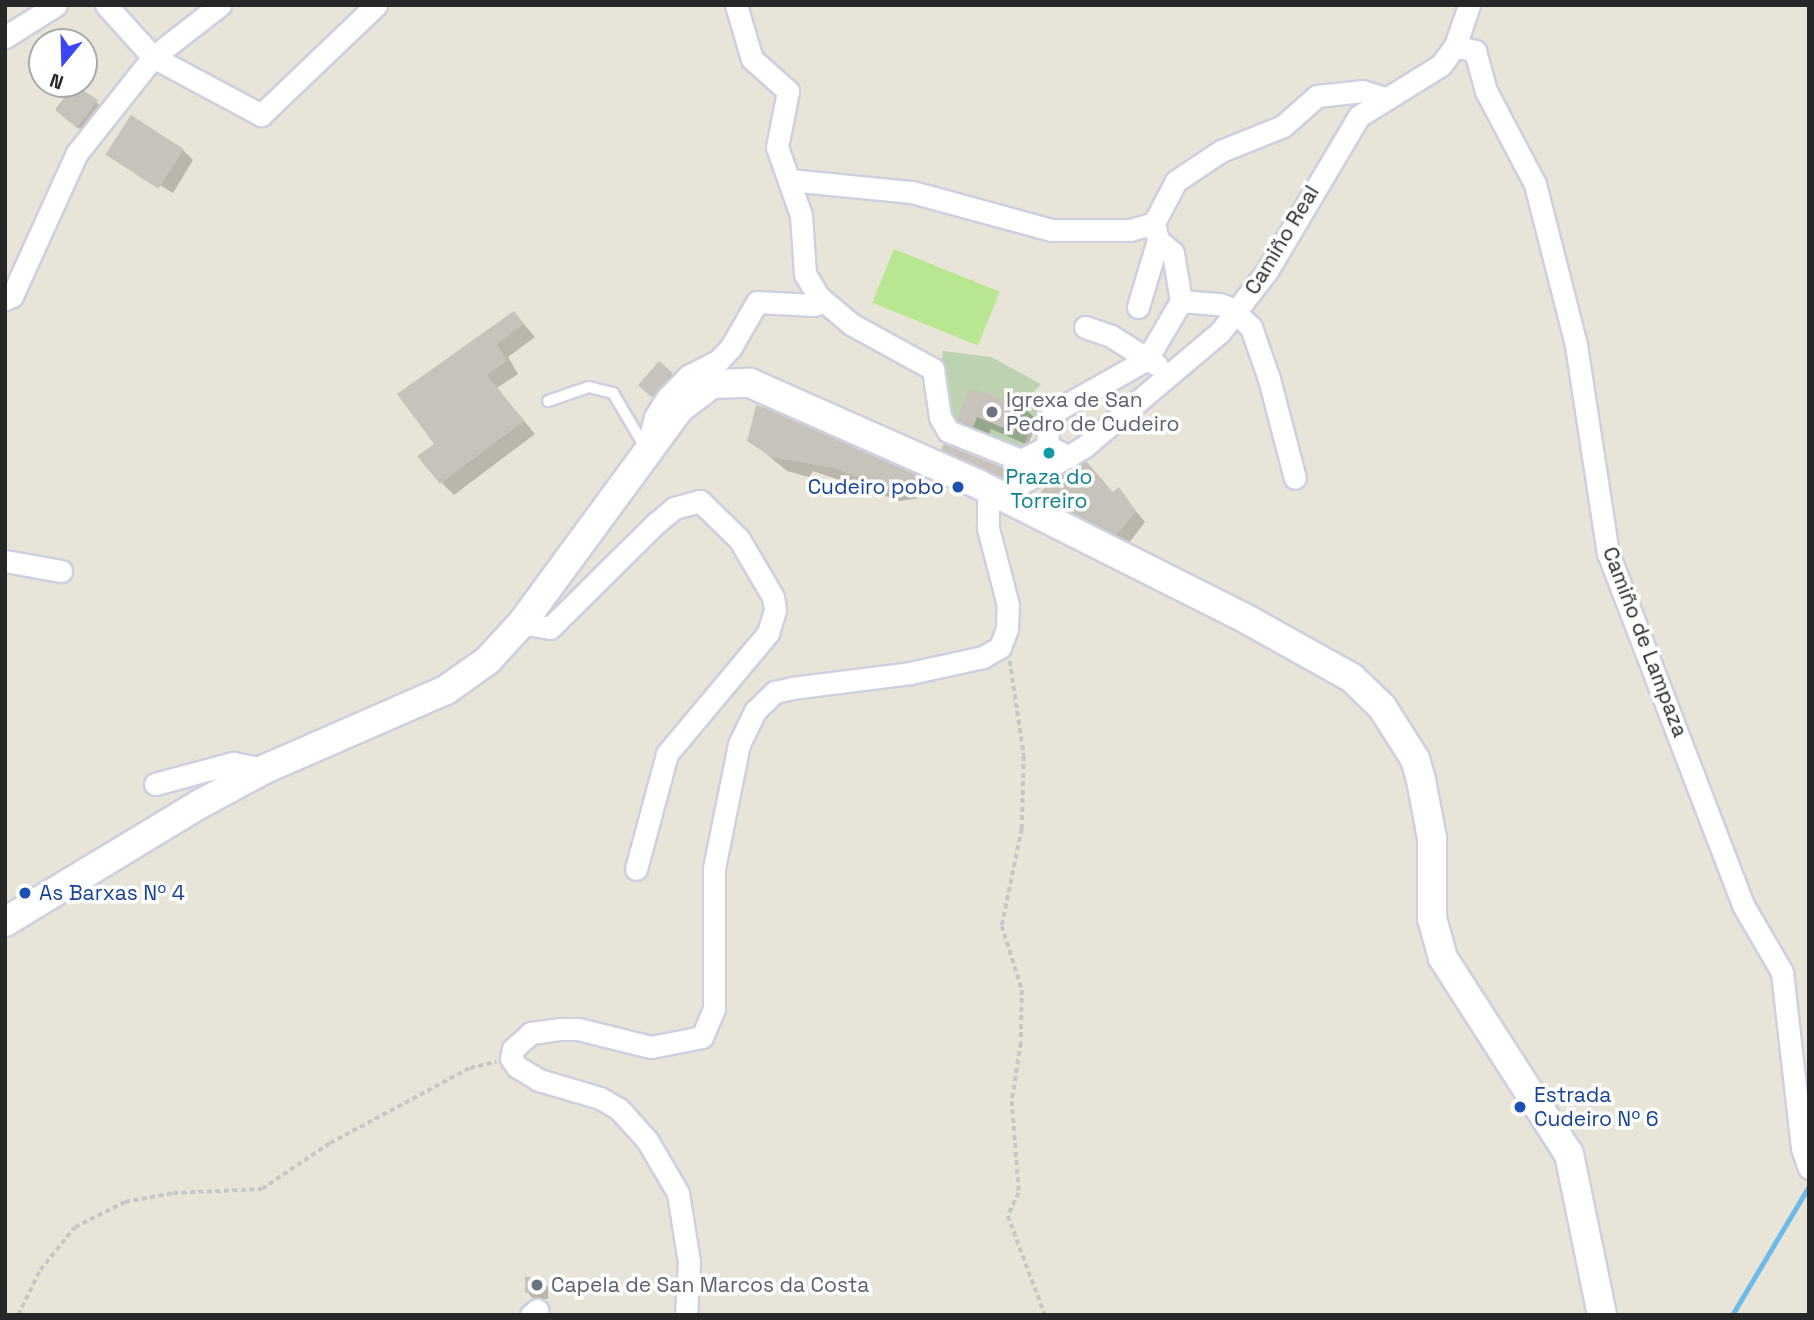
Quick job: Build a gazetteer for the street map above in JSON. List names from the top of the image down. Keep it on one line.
{"streets":{"street":["Camiño Real","Camiño de Lampaza"]},"crossings":[["Camiño Real","Camiño de Lampaza"]],"places":["Igrexa de San Pedro de Cudeiro","Praza do Torreiro","Cudeiro pobo","As Barxas Nº 4","Estrada Cudeiro Nº 6","Capela de San Marcos da Costa"],"north":"bottom"}
